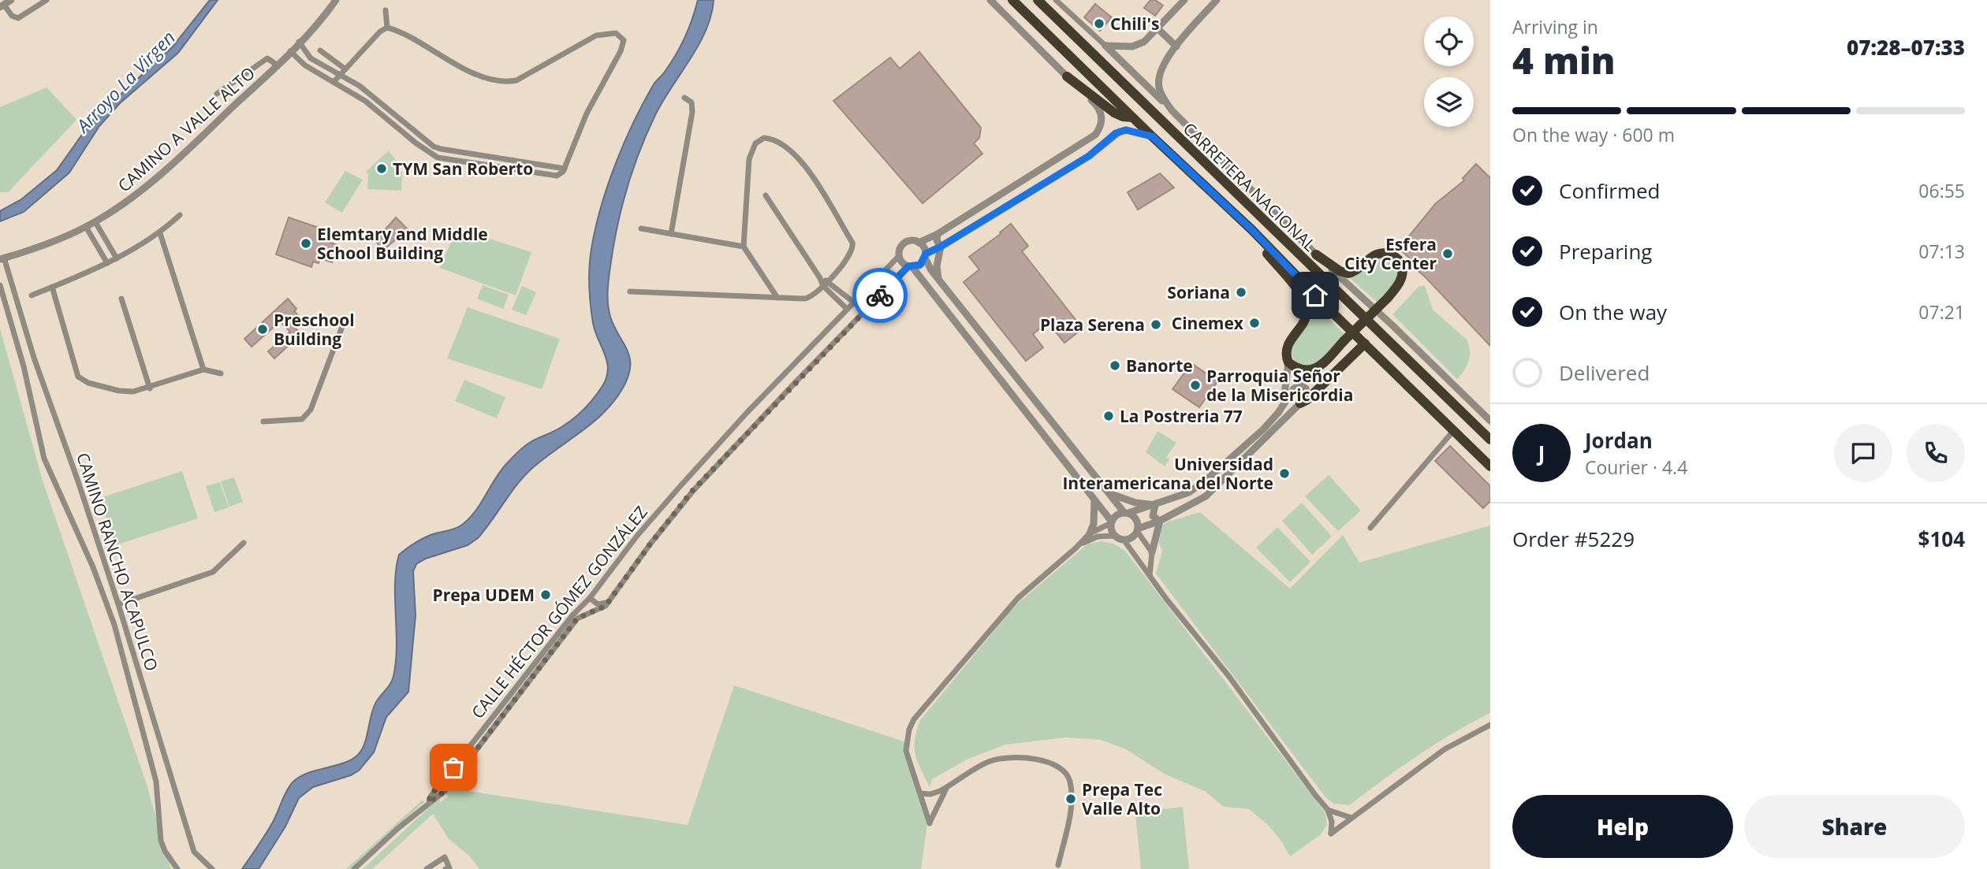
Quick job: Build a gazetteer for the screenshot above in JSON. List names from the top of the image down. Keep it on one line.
{"streets":{"highway":["CARRETERA NACIONAL"],"street":["CAMINO A VALLE ALTO","CAMINO RANCHO ACAPULCO","CALLE HÉCTOR GÓMEZ GONZÁLEZ"]},"crossings":[["CAMINO A VALLE ALTO","CAMINO RANCHO ACAPULCO"]],"water":["Arroyo La Virgen"],"places":["Chili's","TYM San Roberto","Elemtary and Middle School Building","Esfera City Center","Soriana","Cinemex","Plaza Serena","Preschool Building","Banorte","Parroquia Señor de la Misericordia","La Postreria 77","Universidad Interamericana del Norte","Prepa UDEM","Prepa Tec Valle Alto"],"page":{"heading":["4 min","Arriving in","07:28–07:33"],"panel":["Jordan","Courier · 4.4","Order #5229","$104"],"bar":"On the way · 600 m","list":[["Confirmed","06:55"],["Preparing","07:13"],["On the way","07:21"],"Delivered"],"round":"J","buttons":["Help","Share"]}}
